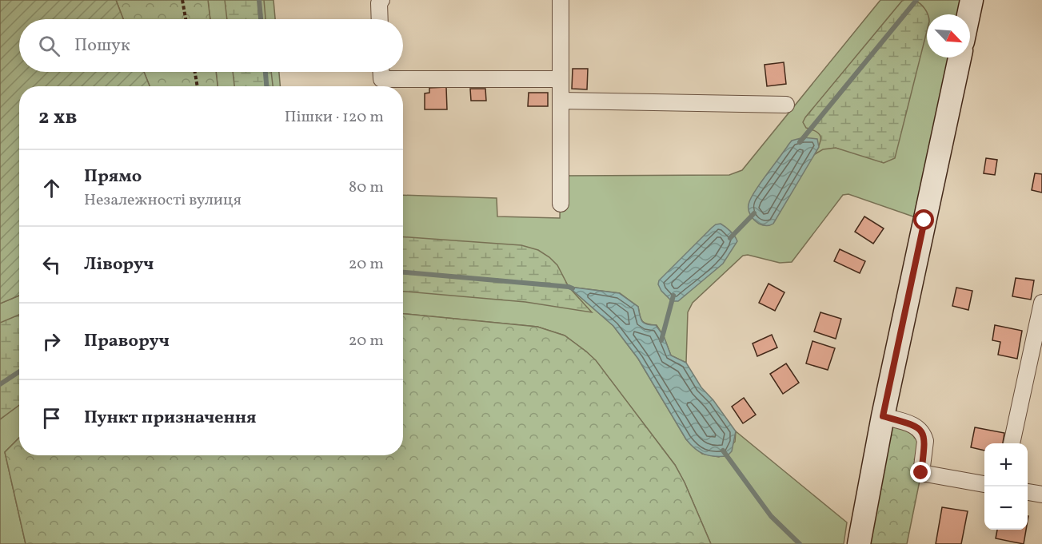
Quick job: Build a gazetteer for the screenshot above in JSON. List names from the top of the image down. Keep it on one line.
{"north":"bottom right","page":{"search":"Пошук","heading":["2 хв","Пішки · 120 m"],"list":[["Прямо","Незалежності вулиця","80 m"],["Ліворуч","20 m"],["Праворуч","20 m"],"Пункт призначення"],"map_buttons":["+","−"]}}
